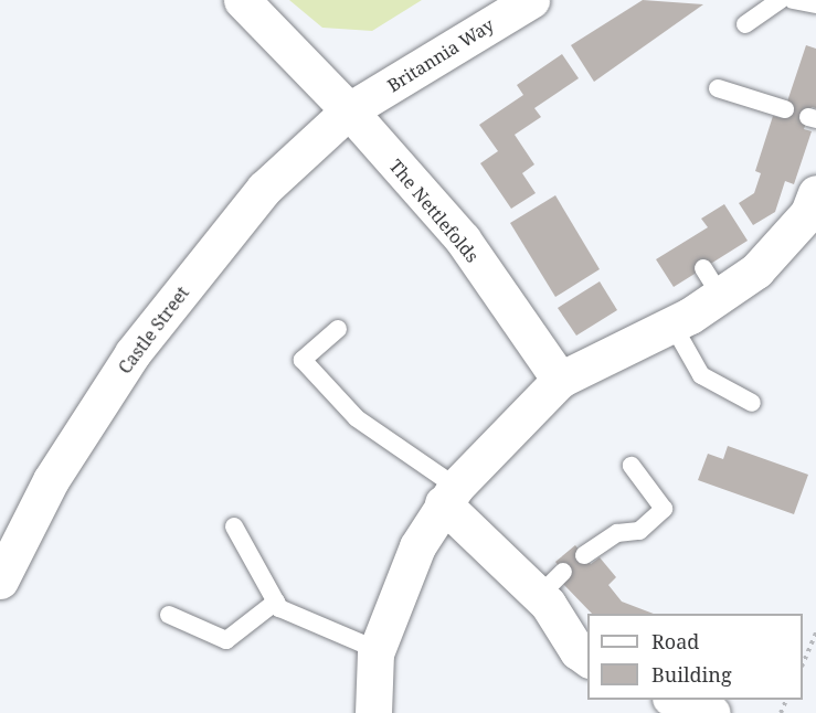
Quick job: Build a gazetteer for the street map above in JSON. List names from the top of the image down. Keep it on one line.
{"streets":{"street":["Britannia Way","The Nettlefolds","Castle Street"]},"crossings":[["Britannia Way","The Nettlefolds"],["Britannia Way","Castle Street"],["The Nettlefolds","Castle Street"]],"legend":["Road","Building"]}
